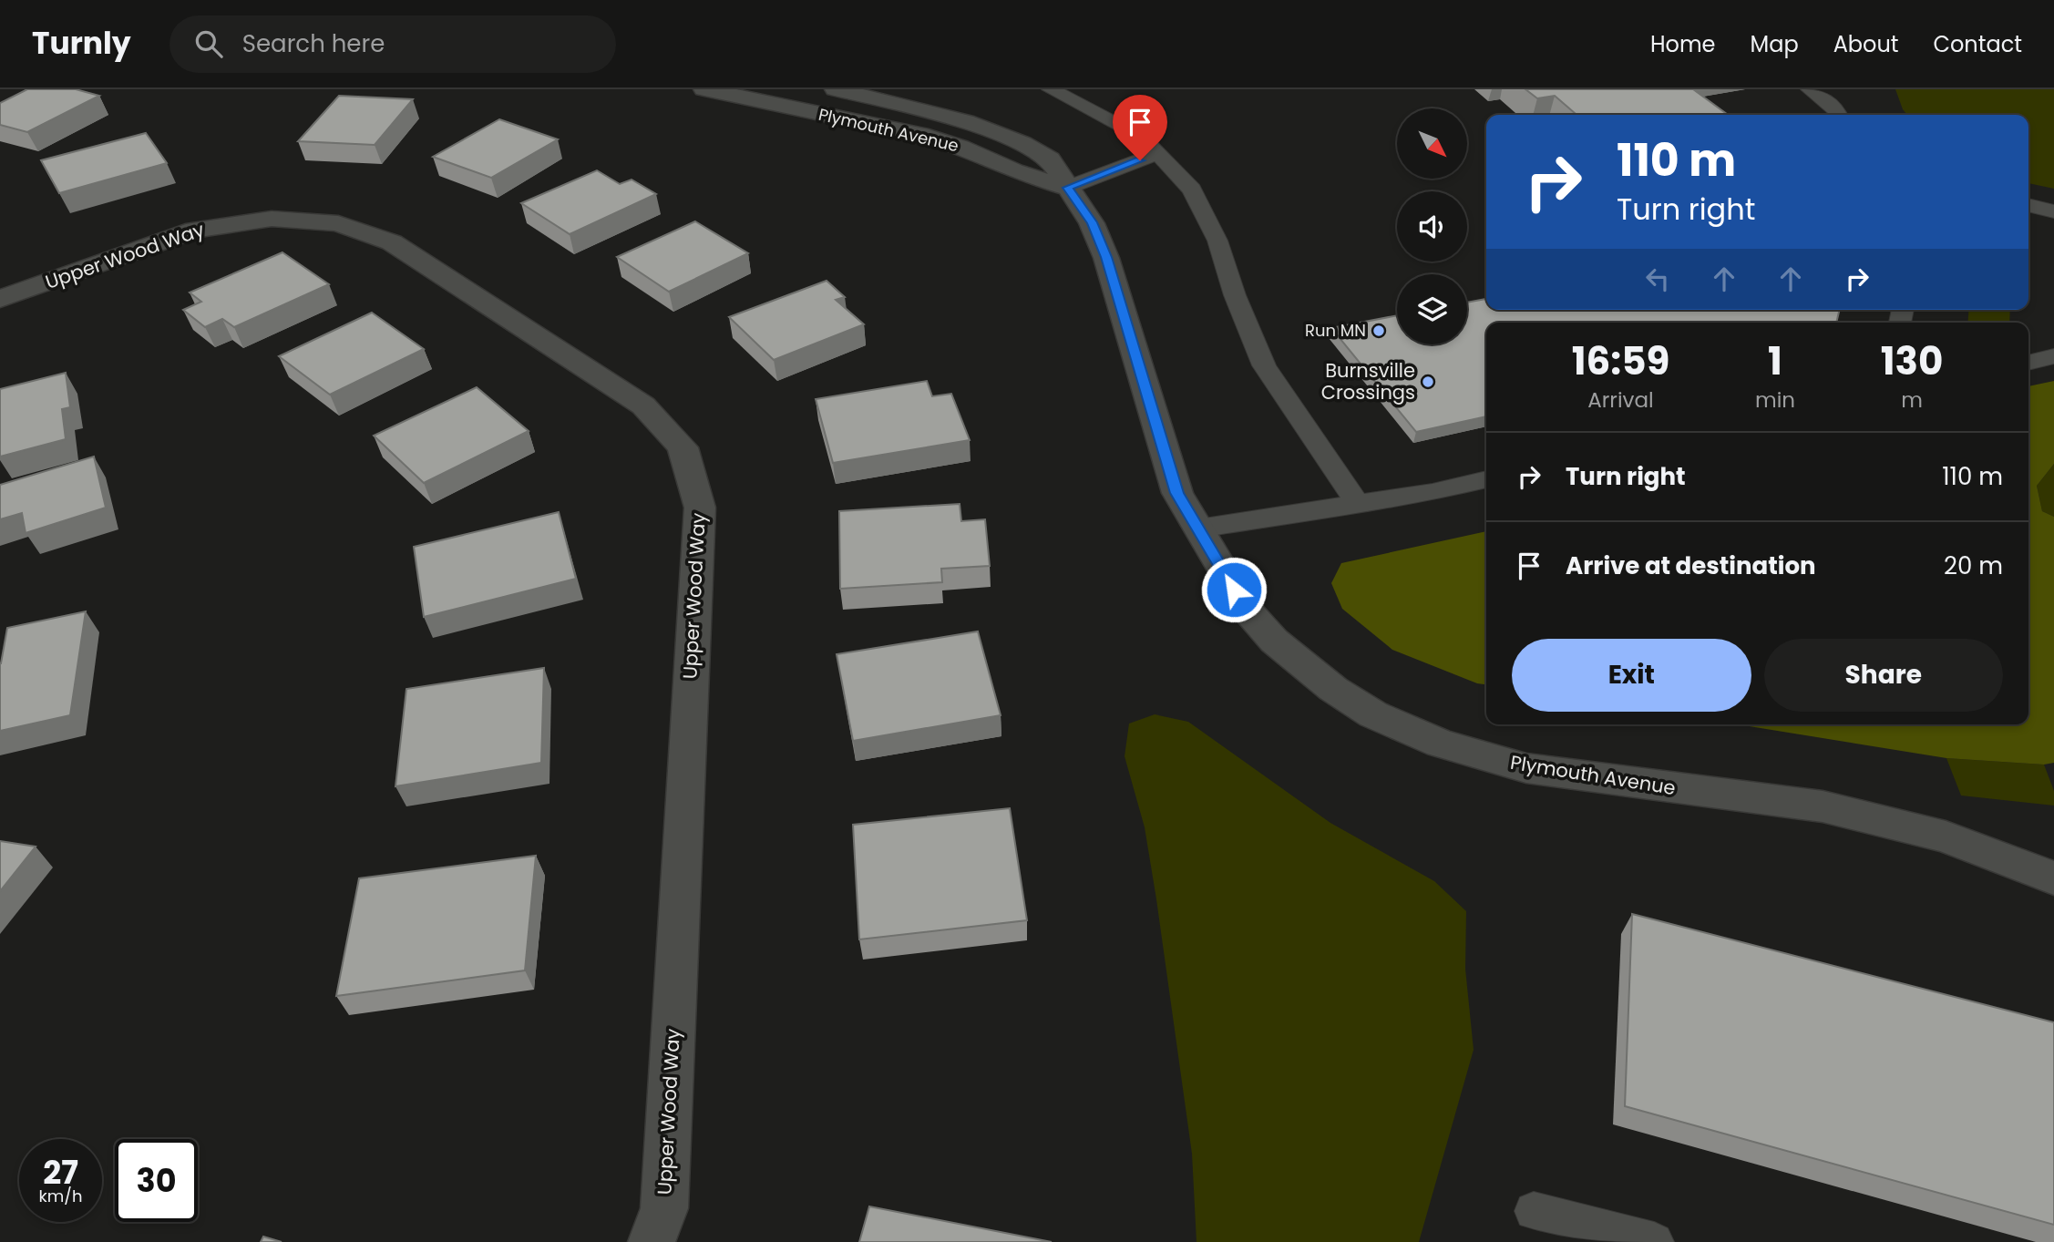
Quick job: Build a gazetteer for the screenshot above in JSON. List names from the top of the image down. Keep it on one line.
{"streets":{"street":["Plymouth Avenue","Upper Wood Way"]},"places":["Run MN","Burnsville Crossings"],"north":"bottom right","page":{"header":"Turnly","search":"Search here","nav":["Home","Map","About","Contact"],"turn":["110 m","Turn right"],"eta":["16:59","Arrival","1","min","130","m"],"list":[{"name":"Turn right","value":"110 m"},{"name":"Arrive at destination","value":"20 m"}],"buttons":["Exit","Share"],"speed":"27 km/h","limit":"30"}}
